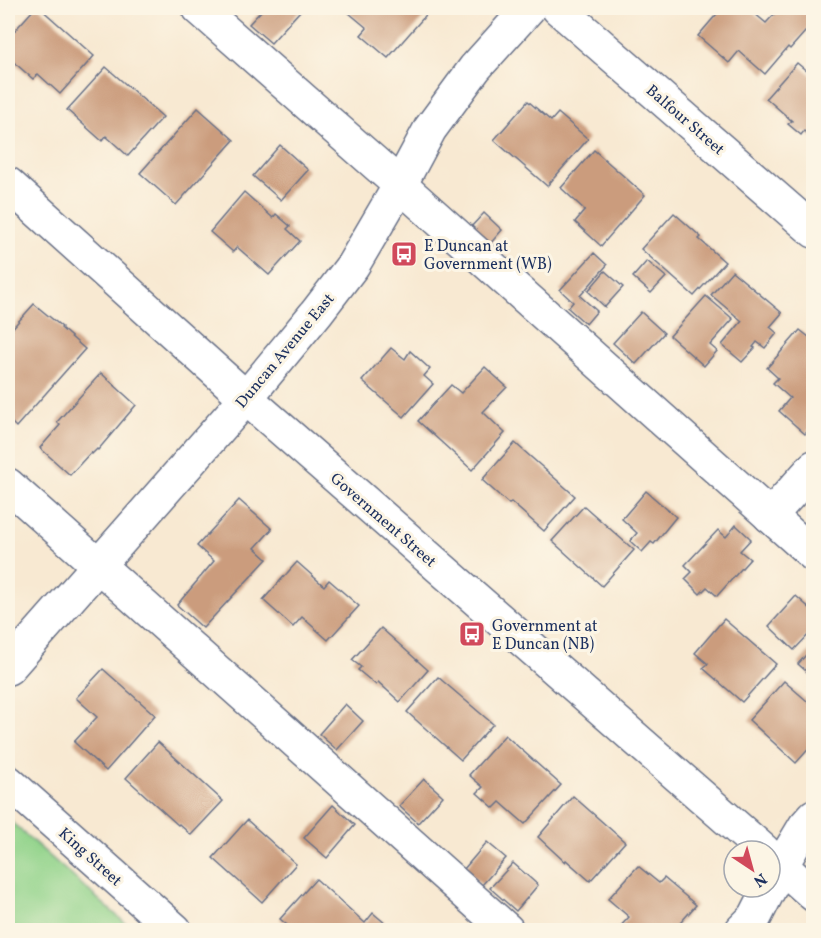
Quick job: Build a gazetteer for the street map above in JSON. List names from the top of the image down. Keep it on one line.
{"streets":{"street":["Balfour Street","Duncan Avenue East","Government Street","King Street"]},"crossings":[["Duncan Avenue East","Government Street"]],"places":{"bus stop":["E Duncan at Government (WB)","Government at E Duncan (NB)"]},"north":"bottom right"}
